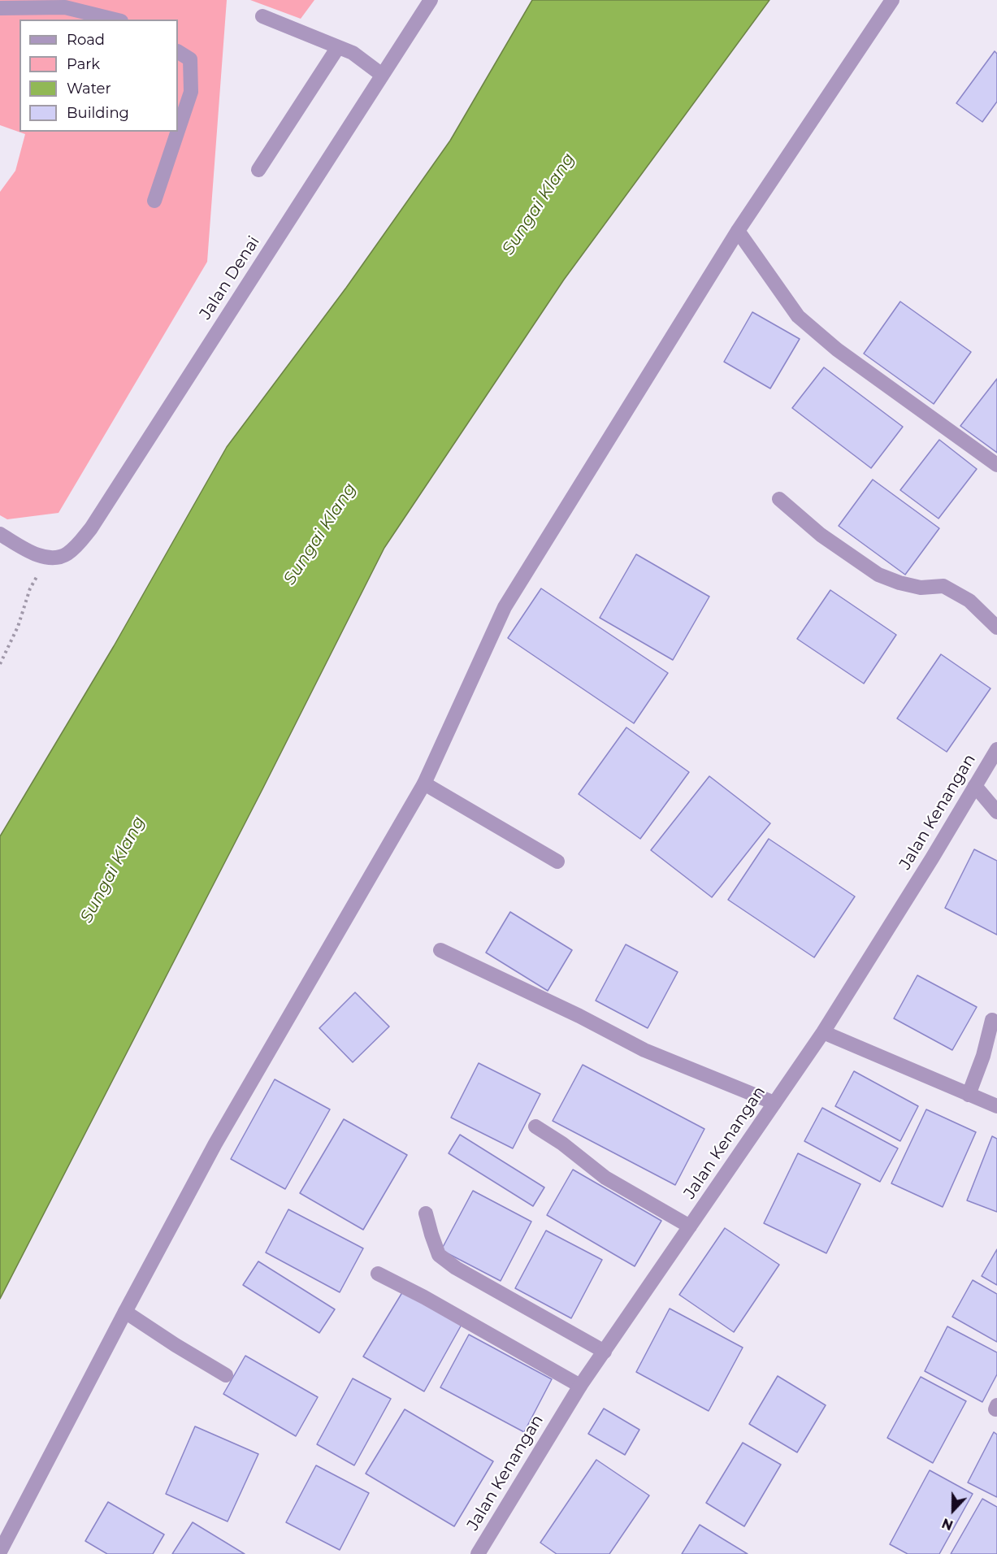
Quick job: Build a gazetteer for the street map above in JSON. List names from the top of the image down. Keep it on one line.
{"streets":{"street":["Jalan Denai","Jalan Kenangan"]},"water":["Sungai Klang"],"legend":["Road","Park","Water","Building"],"north":"bottom"}
